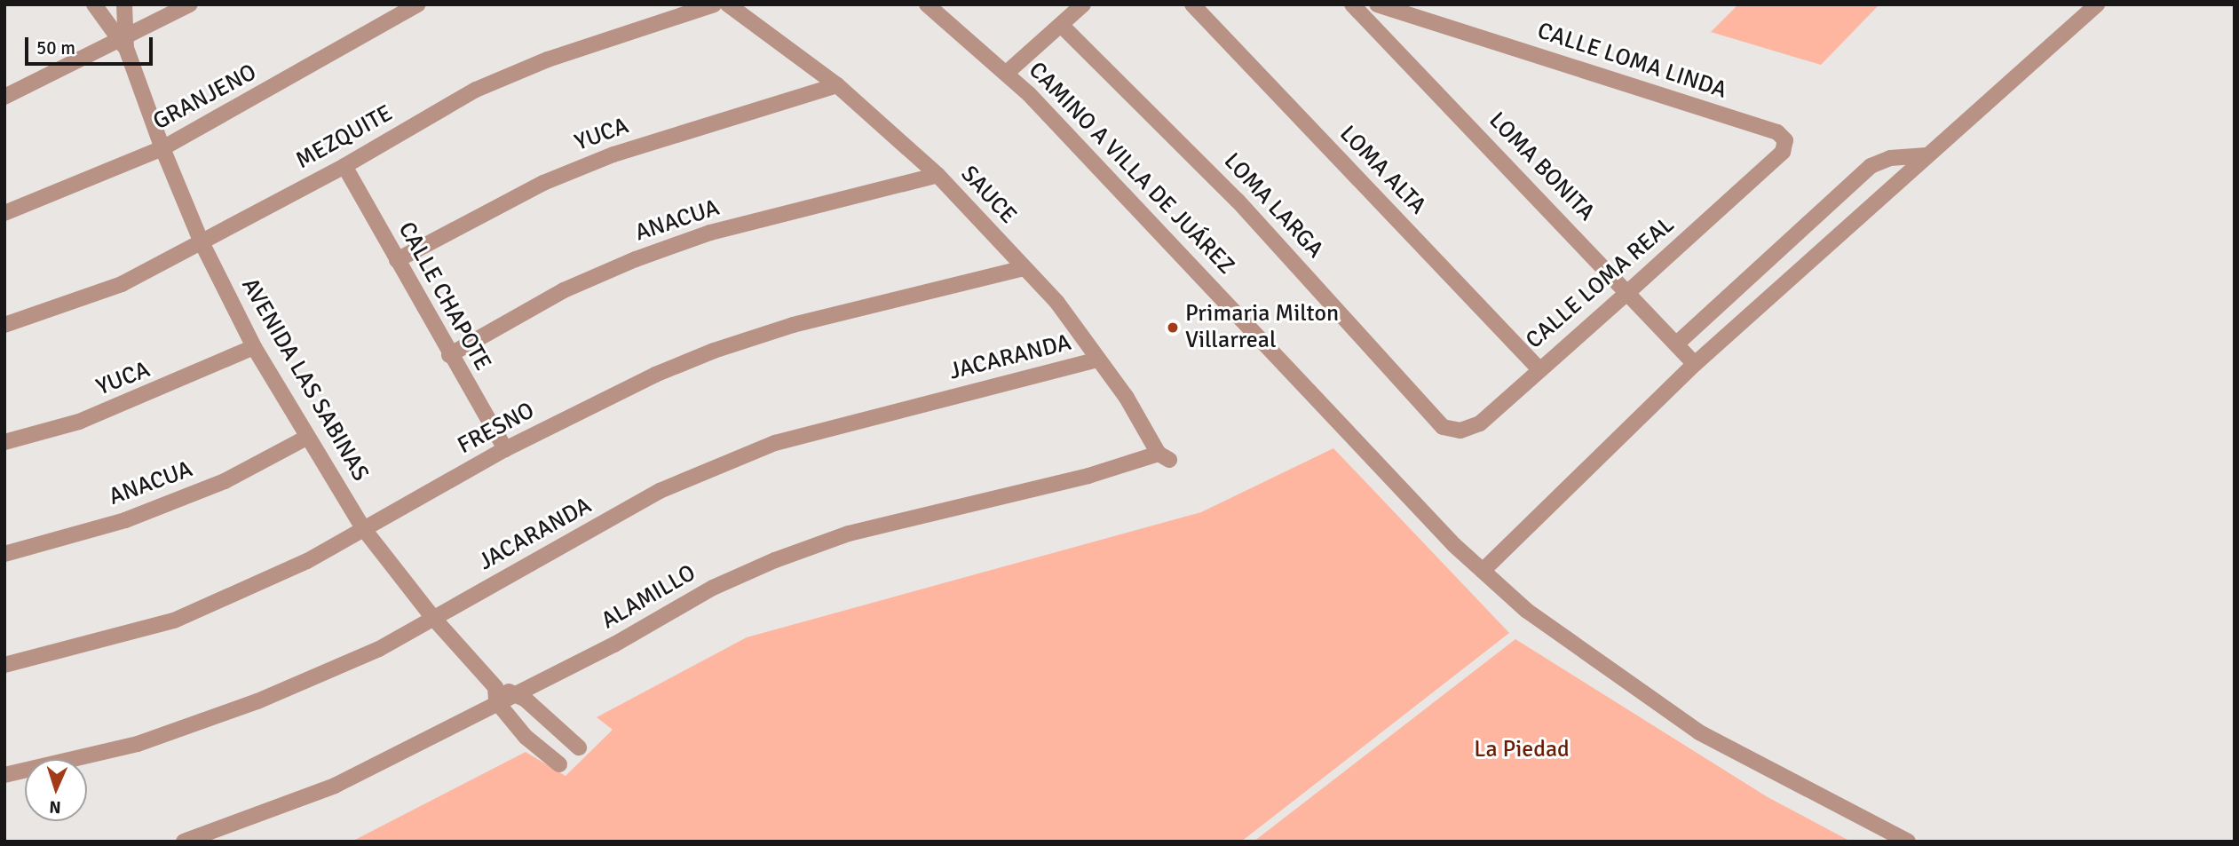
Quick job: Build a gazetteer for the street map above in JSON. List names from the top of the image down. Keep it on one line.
{"streets":{"street":["CALLE LOMA LINDA","GRANJENO","YUCA","MEZQUITE","LOMA BONITA","CAMINO A VILLA DE JUÁREZ","LOMA ALTA","SAUCE","LOMA LARGA","ANACUA","CALLE LOMA REAL","CALLE CHAPOTE","JACARANDA","AVENIDA LAS SABINAS","FRESNO","ALAMILLO"]},"crossings":[["CALLE LOMA LINDA","CALLE LOMA REAL"],["GRANJENO","AVENIDA LAS SABINAS"],["YUCA","SAUCE"],["YUCA","CALLE CHAPOTE"],["YUCA","AVENIDA LAS SABINAS"],["MEZQUITE","CALLE CHAPOTE"],["MEZQUITE","AVENIDA LAS SABINAS"],["LOMA BONITA","CALLE LOMA REAL"],["LOMA ALTA","CALLE LOMA REAL"],["SAUCE","ANACUA"],["SAUCE","JACARANDA"],["SAUCE","FRESNO"],["SAUCE","ALAMILLO"],["LOMA LARGA","CALLE LOMA REAL"],["ANACUA","CALLE CHAPOTE"],["ANACUA","AVENIDA LAS SABINAS"],["CALLE CHAPOTE","FRESNO"],["JACARANDA","AVENIDA LAS SABINAS"],["AVENIDA LAS SABINAS","FRESNO"],["AVENIDA LAS SABINAS","ALAMILLO"]],"parks":["La Piedad"],"places":["Primaria Milton Villarreal"],"scale_bar":"50 m","north":"bottom"}
